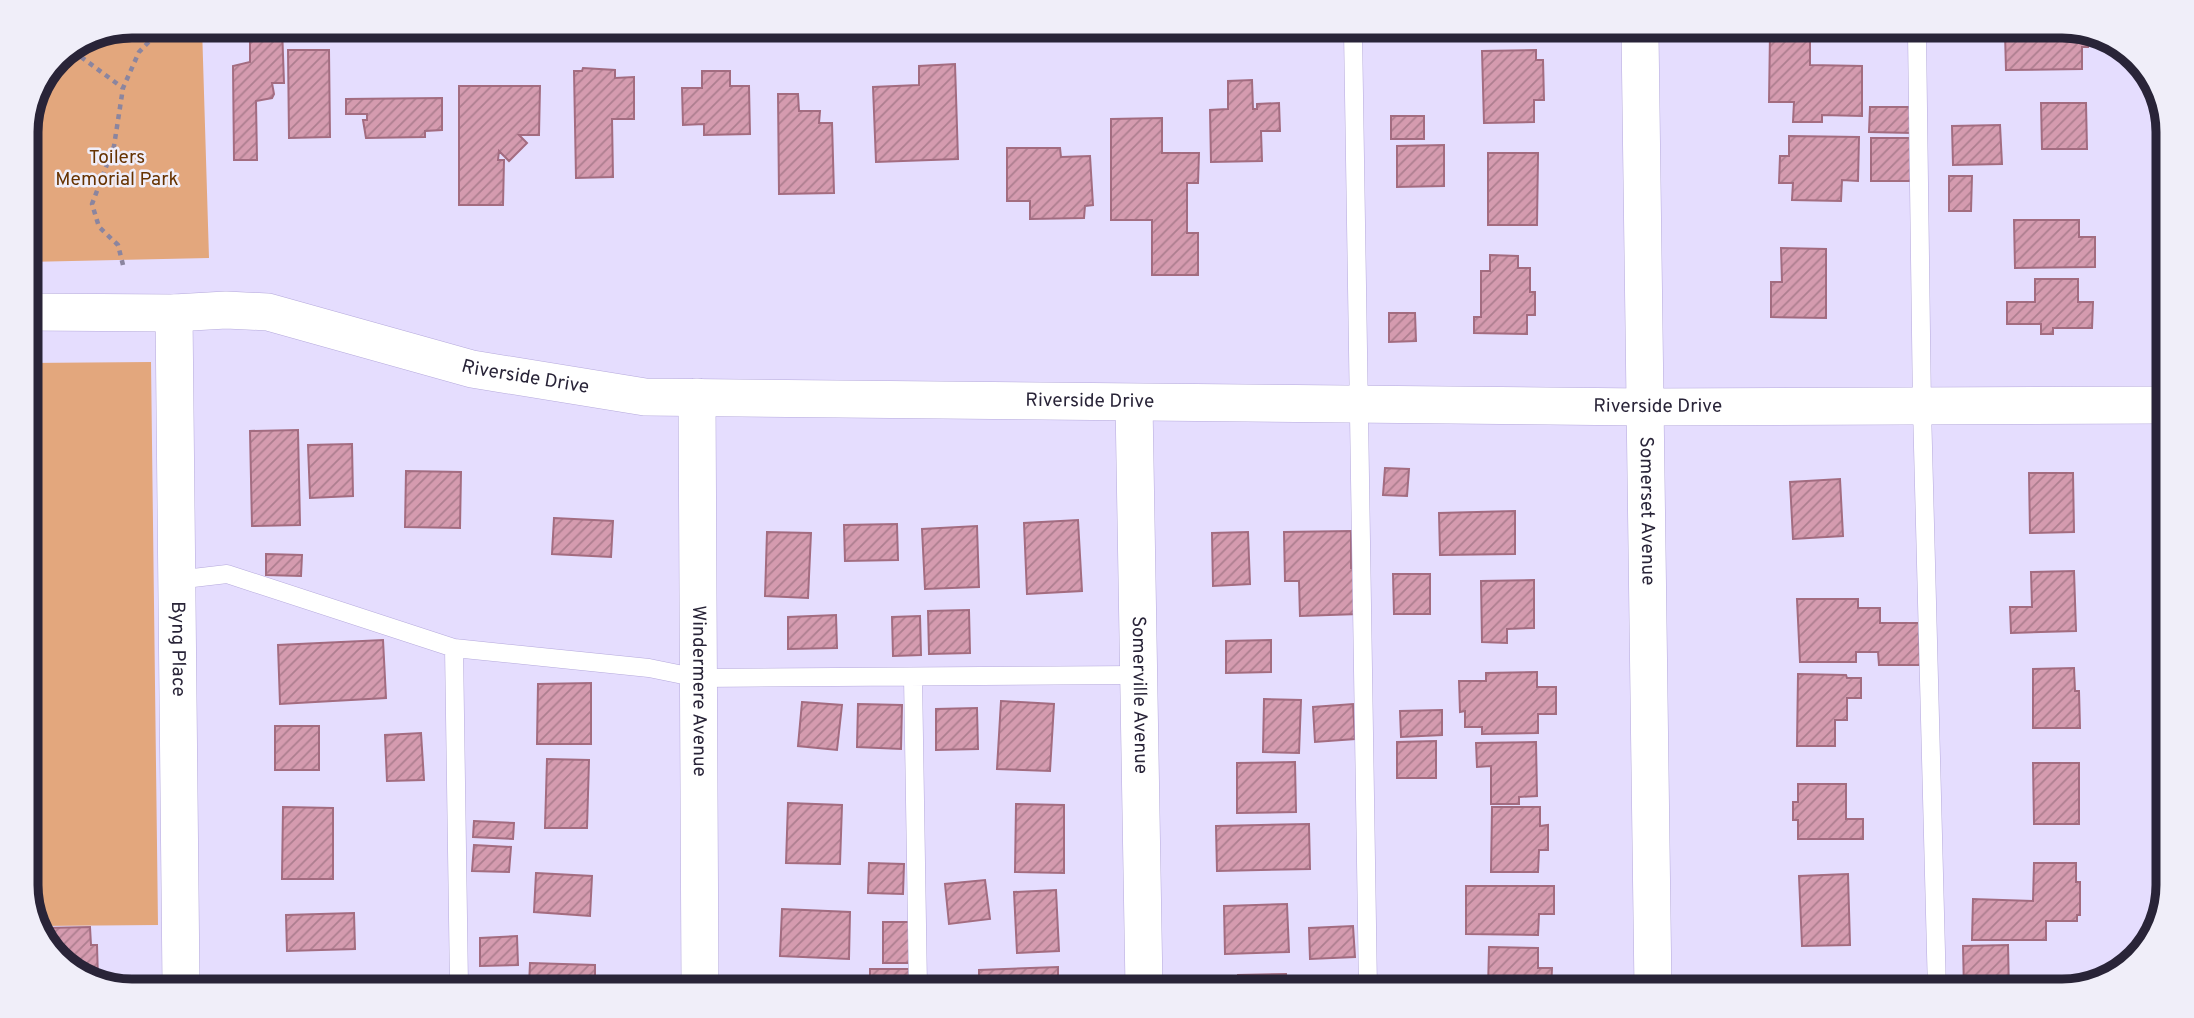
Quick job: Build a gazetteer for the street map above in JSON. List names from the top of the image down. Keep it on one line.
{"streets":{"street":["Riverside Drive","Somerset Avenue","Byng Place","Windermere Avenue","Somerville Avenue"]},"crossings":[["Riverside Drive","Somerset Avenue"],["Riverside Drive","Byng Place"],["Riverside Drive","Windermere Avenue"],["Riverside Drive","Somerville Avenue"]],"parks":["Toilers Memorial Park"]}
